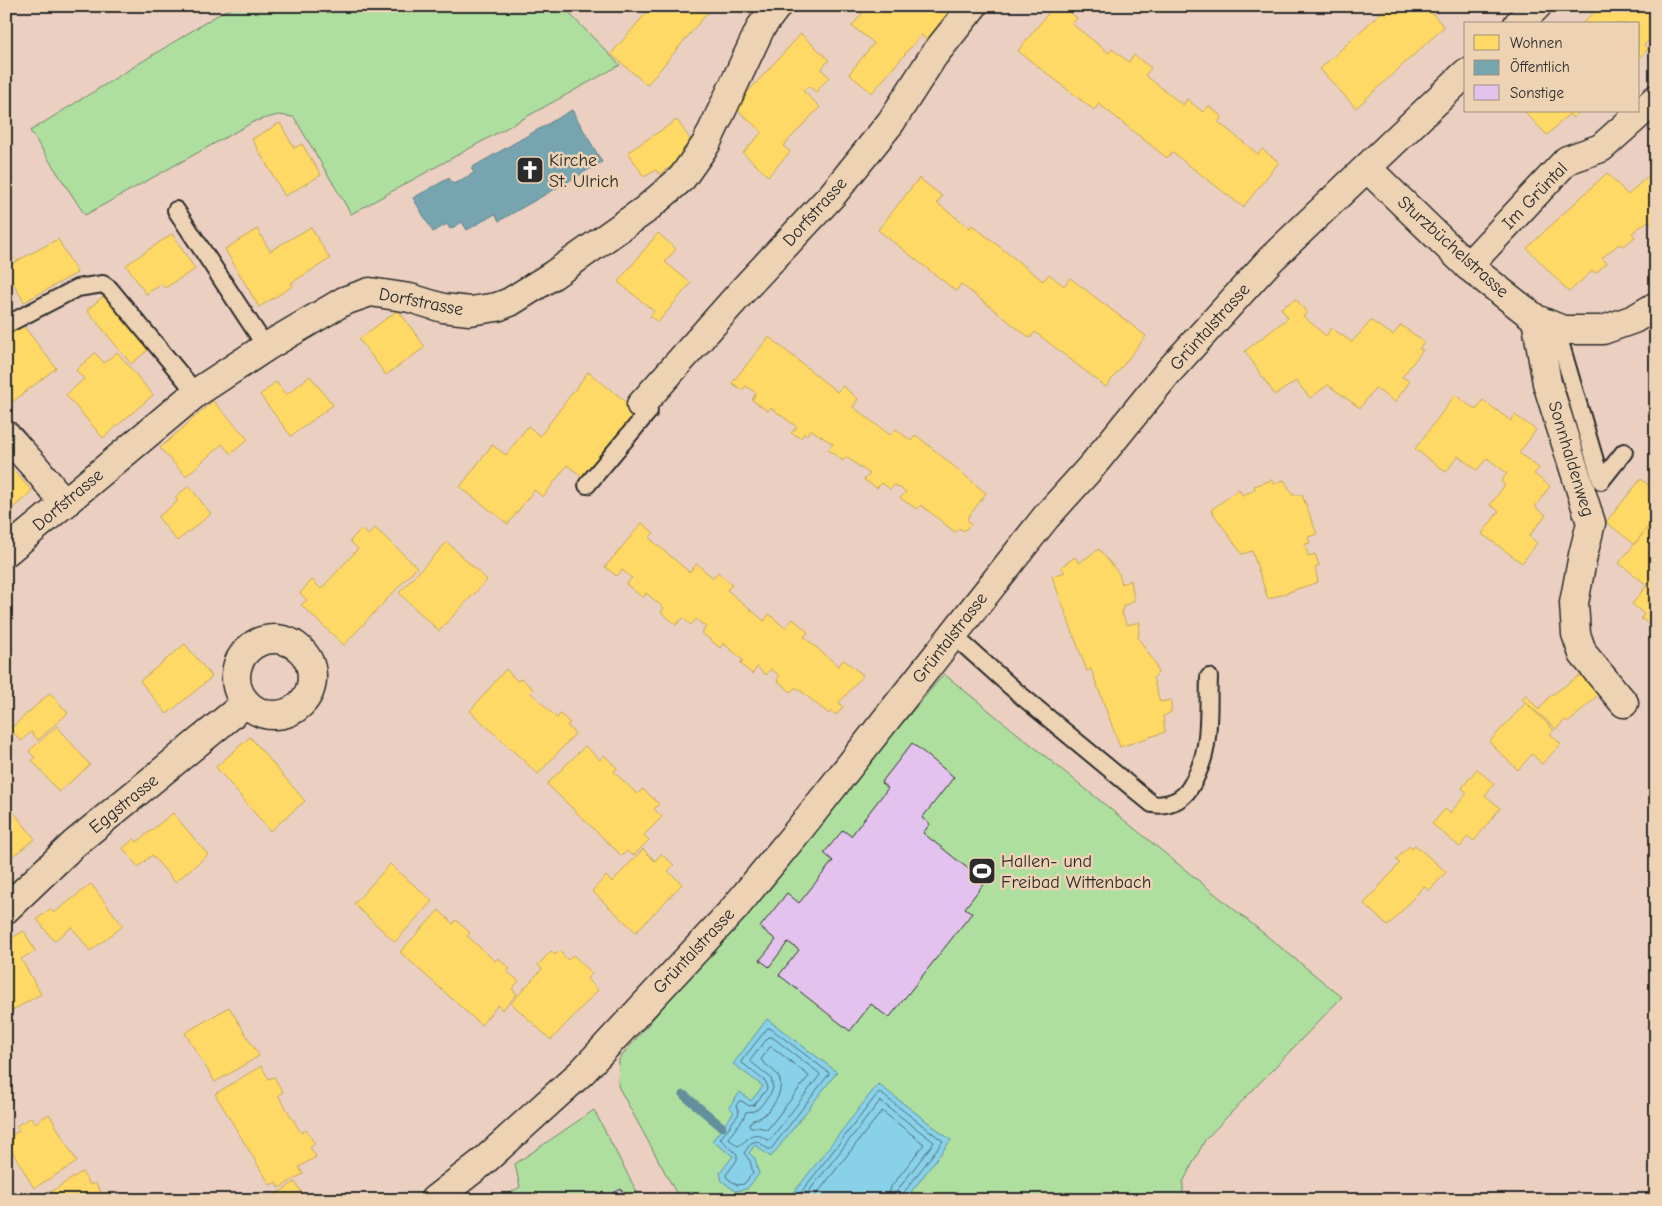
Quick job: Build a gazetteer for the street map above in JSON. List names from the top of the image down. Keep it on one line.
{"streets":{"street":["Im Grüntal","Dorfstrasse","Sturzbüchelstrasse","Grüntalstrasse","Sonnhaldenweg","Eggstrasse"]},"crossings":[["Im Grüntal","Sturzbüchelstrasse"],["Sturzbüchelstrasse","Grüntalstrasse"],["Sturzbüchelstrasse","Sonnhaldenweg"]],"places":{"church":["Kirche St. Ulrich"],"sports":["Hallen- und Freibad Wittenbach"]},"legend":["Wohnen","Öffentlich","Sonstige"]}
